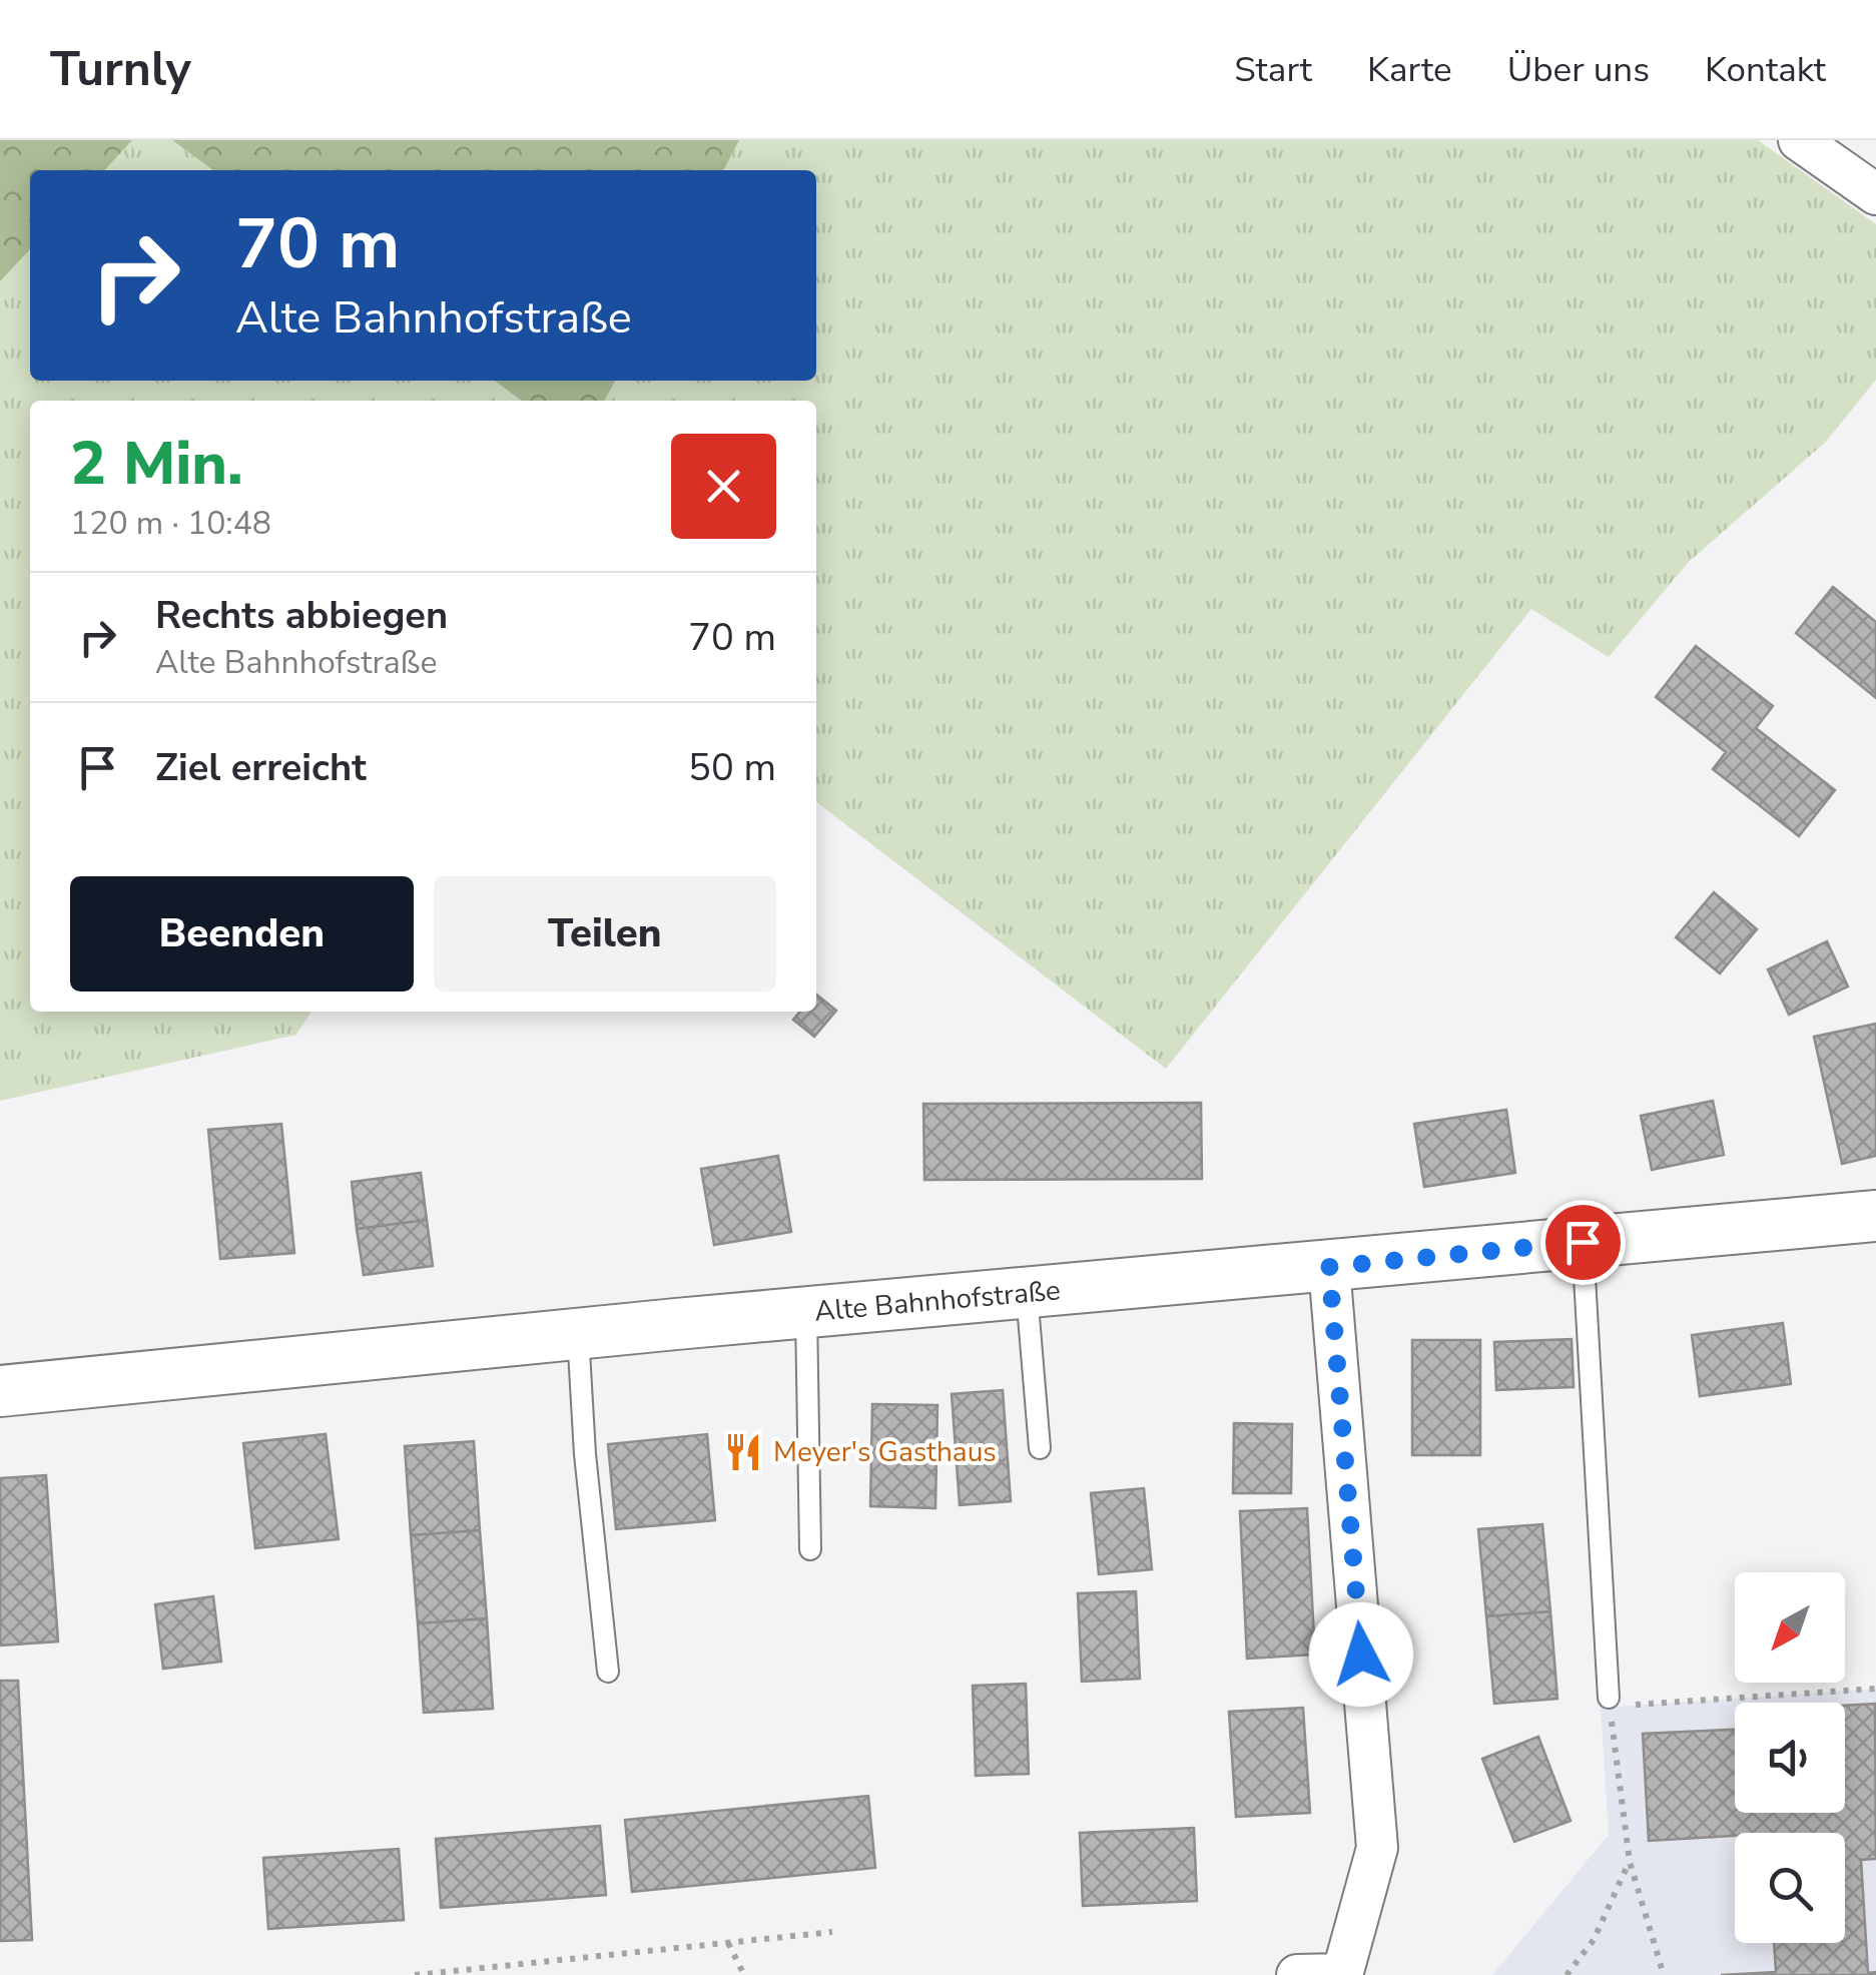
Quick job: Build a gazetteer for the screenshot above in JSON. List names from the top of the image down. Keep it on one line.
{"streets":{"street":["Alte Bahnhofstraße"]},"places":{"restaurant":["Meyer's Gasthaus"]},"north":"bottom left","page":{"header":"Turnly","nav":["Start","Karte","Über uns","Kontakt"],"turn":["70 m","Alte Bahnhofstraße"],"heading":["2 Min.","120 m · 10:48"],"list":[{"name":"Rechts abbiegen","note":"Alte Bahnhofstraße","value":"70 m"},{"name":"Ziel erreicht","value":"50 m"}],"buttons":["Beenden","Teilen"]}}
